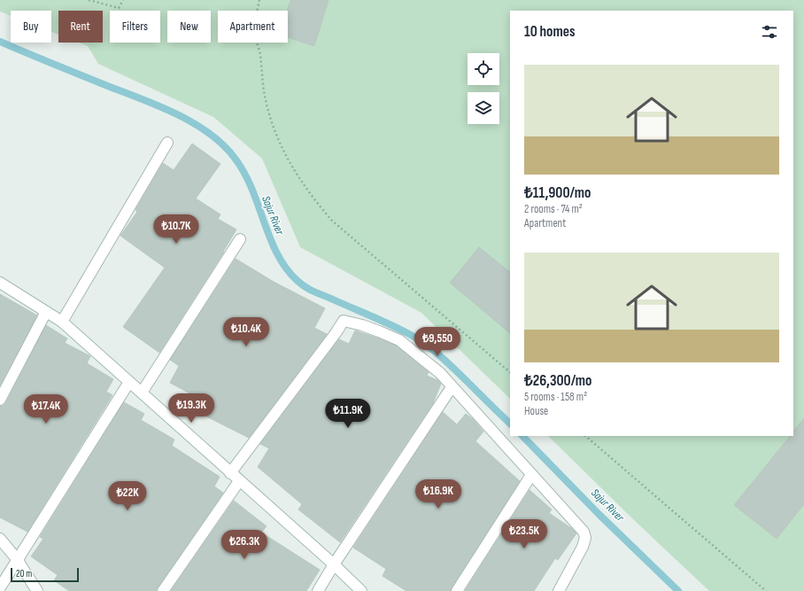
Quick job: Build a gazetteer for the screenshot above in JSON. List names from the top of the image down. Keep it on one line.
{"water":["Sajur River"],"scale_bar":"20 m","page":{"chip":["Buy","Rent","Filters","New","Apartment"],"heading":"10 homes","list":[{"name":"₺11,900/mo","note":"2 rooms · 74 m² · Apartment"},{"name":"₺26,300/mo","note":"5 rooms · 158 m² · House"}],"price":["₺10.7K","₺10.4K","₺9,550","₺19.3K","₺17.4K","₺11.9K","₺16.9K","₺22K","₺23.5K","₺26.3K"],"scale":"20 m"}}
